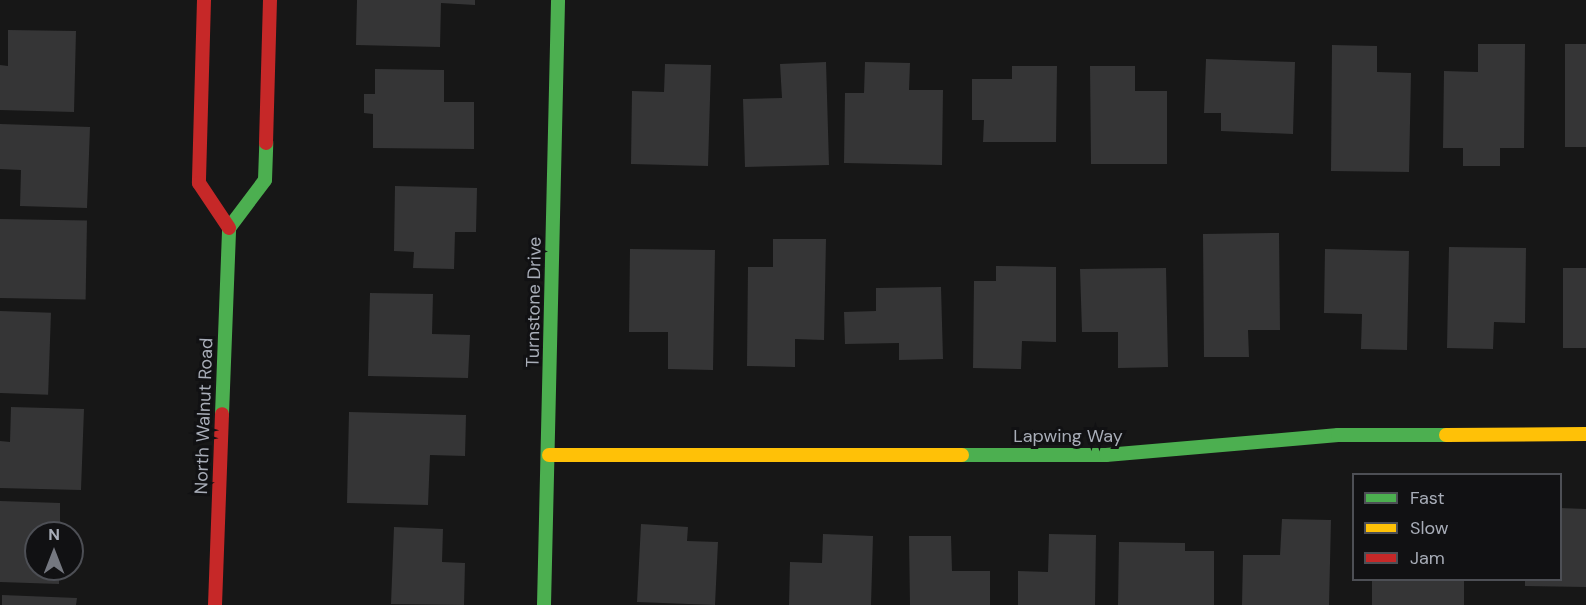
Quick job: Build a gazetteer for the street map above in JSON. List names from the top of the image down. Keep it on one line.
{"streets":{"street":["Turnstone Drive","North Walnut Road","Lapwing Way"]},"crossings":[["Turnstone Drive","Lapwing Way"]],"legend":["Fast","Slow","Jam"],"north":"top"}
